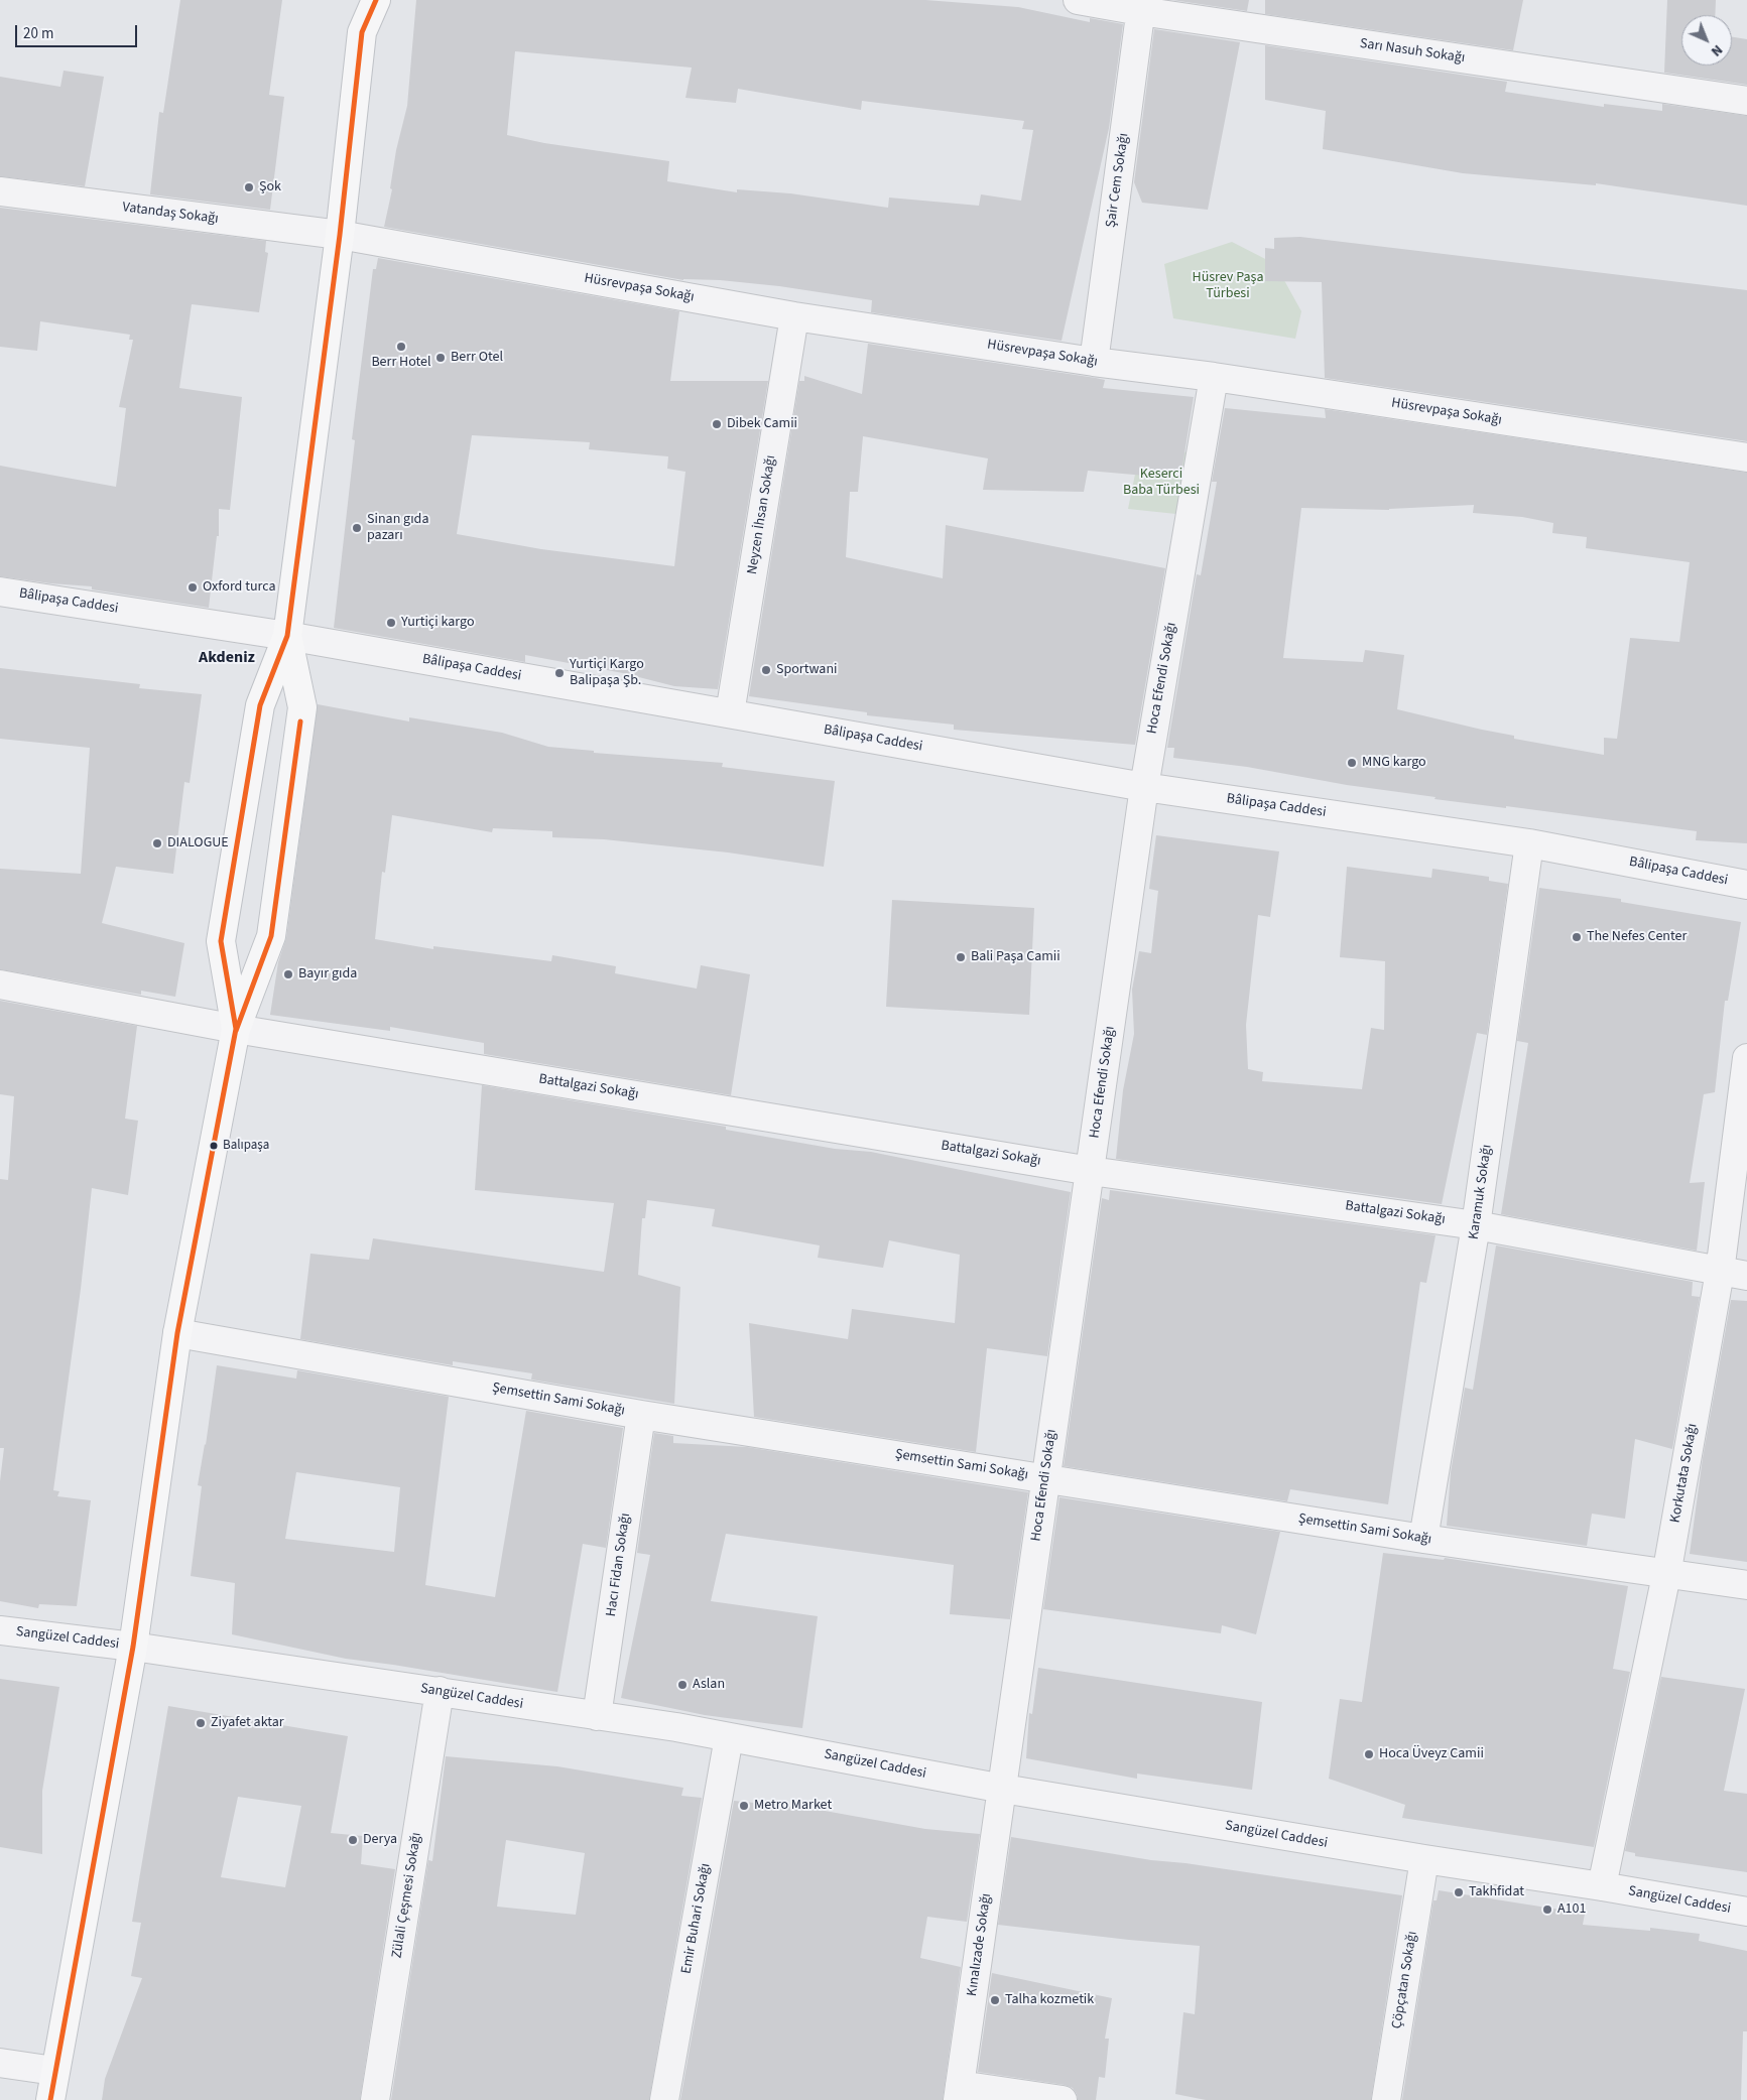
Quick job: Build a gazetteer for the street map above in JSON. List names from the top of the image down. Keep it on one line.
{"streets":{"street":["Sarı Nasuh Sokağı","Şair Cem Sokağı","Vatandaş Sokağı","Hüsrevpaşa Sokağı","Neyzen İhsan Sokağı","Bâlipaşa Caddesi","Hoca Efendi Sokağı","Battalgazi Sokağı","Karamuk Sokağı","Şemsettin Sami Sokağı","Korkutata Sokağı","Hacı Fidan Sokağı","Sangüzel Caddesi","Zülali Çeşmesi Sokağı","Emir Buhari Sokağı","Kınalızade Sokağı","Çöpçatan Sokağı"]},"crossings":[["Sarı Nasuh Sokağı","Şair Cem Sokağı"],["Şair Cem Sokağı","Hüsrevpaşa Sokağı"],["Vatandaş Sokağı","Hüsrevpaşa Sokağı"],["Hüsrevpaşa Sokağı","Neyzen İhsan Sokağı"],["Hüsrevpaşa Sokağı","Hoca Efendi Sokağı"],["Neyzen İhsan Sokağı","Bâlipaşa Caddesi"],["Bâlipaşa Caddesi","Hoca Efendi Sokağı"],["Bâlipaşa Caddesi","Karamuk Sokağı"],["Hoca Efendi Sokağı","Battalgazi Sokağı"],["Hoca Efendi Sokağı","Şemsettin Sami Sokağı"],["Hoca Efendi Sokağı","Sangüzel Caddesi"],["Hoca Efendi Sokağı","Kınalızade Sokağı"],["Battalgazi Sokağı","Karamuk Sokağı"],["Battalgazi Sokağı","Korkutata Sokağı"],["Karamuk Sokağı","Şemsettin Sami Sokağı"],["Şemsettin Sami Sokağı","Korkutata Sokağı"],["Şemsettin Sami Sokağı","Hacı Fidan Sokağı"],["Korkutata Sokağı","Sangüzel Caddesi"],["Hacı Fidan Sokağı","Sangüzel Caddesi"],["Sangüzel Caddesi","Zülali Çeşmesi Sokağı"],["Sangüzel Caddesi","Emir Buhari Sokağı"],["Sangüzel Caddesi","Kınalızade Sokağı"],["Sangüzel Caddesi","Çöpçatan Sokağı"]],"districts":["Akdeniz"],"parks":["Hüsrev Paşa Türbesi","Keserci Baba Türbesi"],"places":["Şok","Berr Hotel","Berr Otel","Dibek Camii","Sinan gıda pazarı","Oxford turca","Yurtiçi kargo","Sportwani","Yurtiçi Kargo Balipaşa Şb.","MNG kargo","DIALOGUE","The Nefes Center","Bali Paşa Camii","Bayır gıda","Balıpaşa","Aslan","Ziyafet aktar","Hoca Üveyz Camii","Metro Market","Derya","Takhfidat","A101","Talha kozmetik"],"scale_bar":"20 m","north":"bottom right"}
